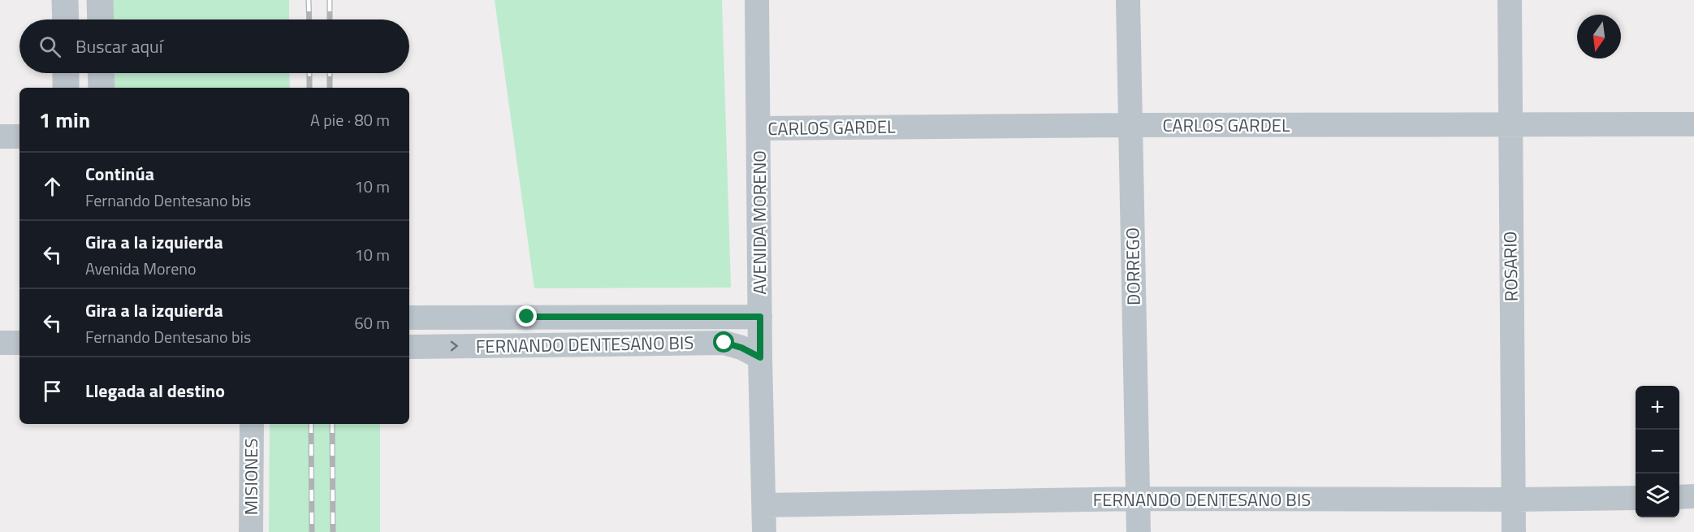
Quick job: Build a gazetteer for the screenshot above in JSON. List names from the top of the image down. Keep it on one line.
{"streets":{"street":["CARLOS GARDEL","AVENIDA MORENO","DORREGO","ROSARIO","FERNANDO DENTESANO BIS","MISIONES"]},"crossings":[["CARLOS GARDEL","AVENIDA MORENO"],["CARLOS GARDEL","DORREGO"],["CARLOS GARDEL","ROSARIO"],["AVENIDA MORENO","FERNANDO DENTESANO BIS"],["DORREGO","FERNANDO DENTESANO BIS"],["ROSARIO","FERNANDO DENTESANO BIS"]],"north":"bottom","page":{"search":"Buscar aquí","heading":["1 min","A pie · 80 m"],"list":[["Continúa","Fernando Dentesano bis","10 m"],["Gira a la izquierda","Avenida Moreno","10 m"],["Gira a la izquierda","Fernando Dentesano bis","60 m"],"Llegada al destino"],"map_buttons":["+","−"]}}
